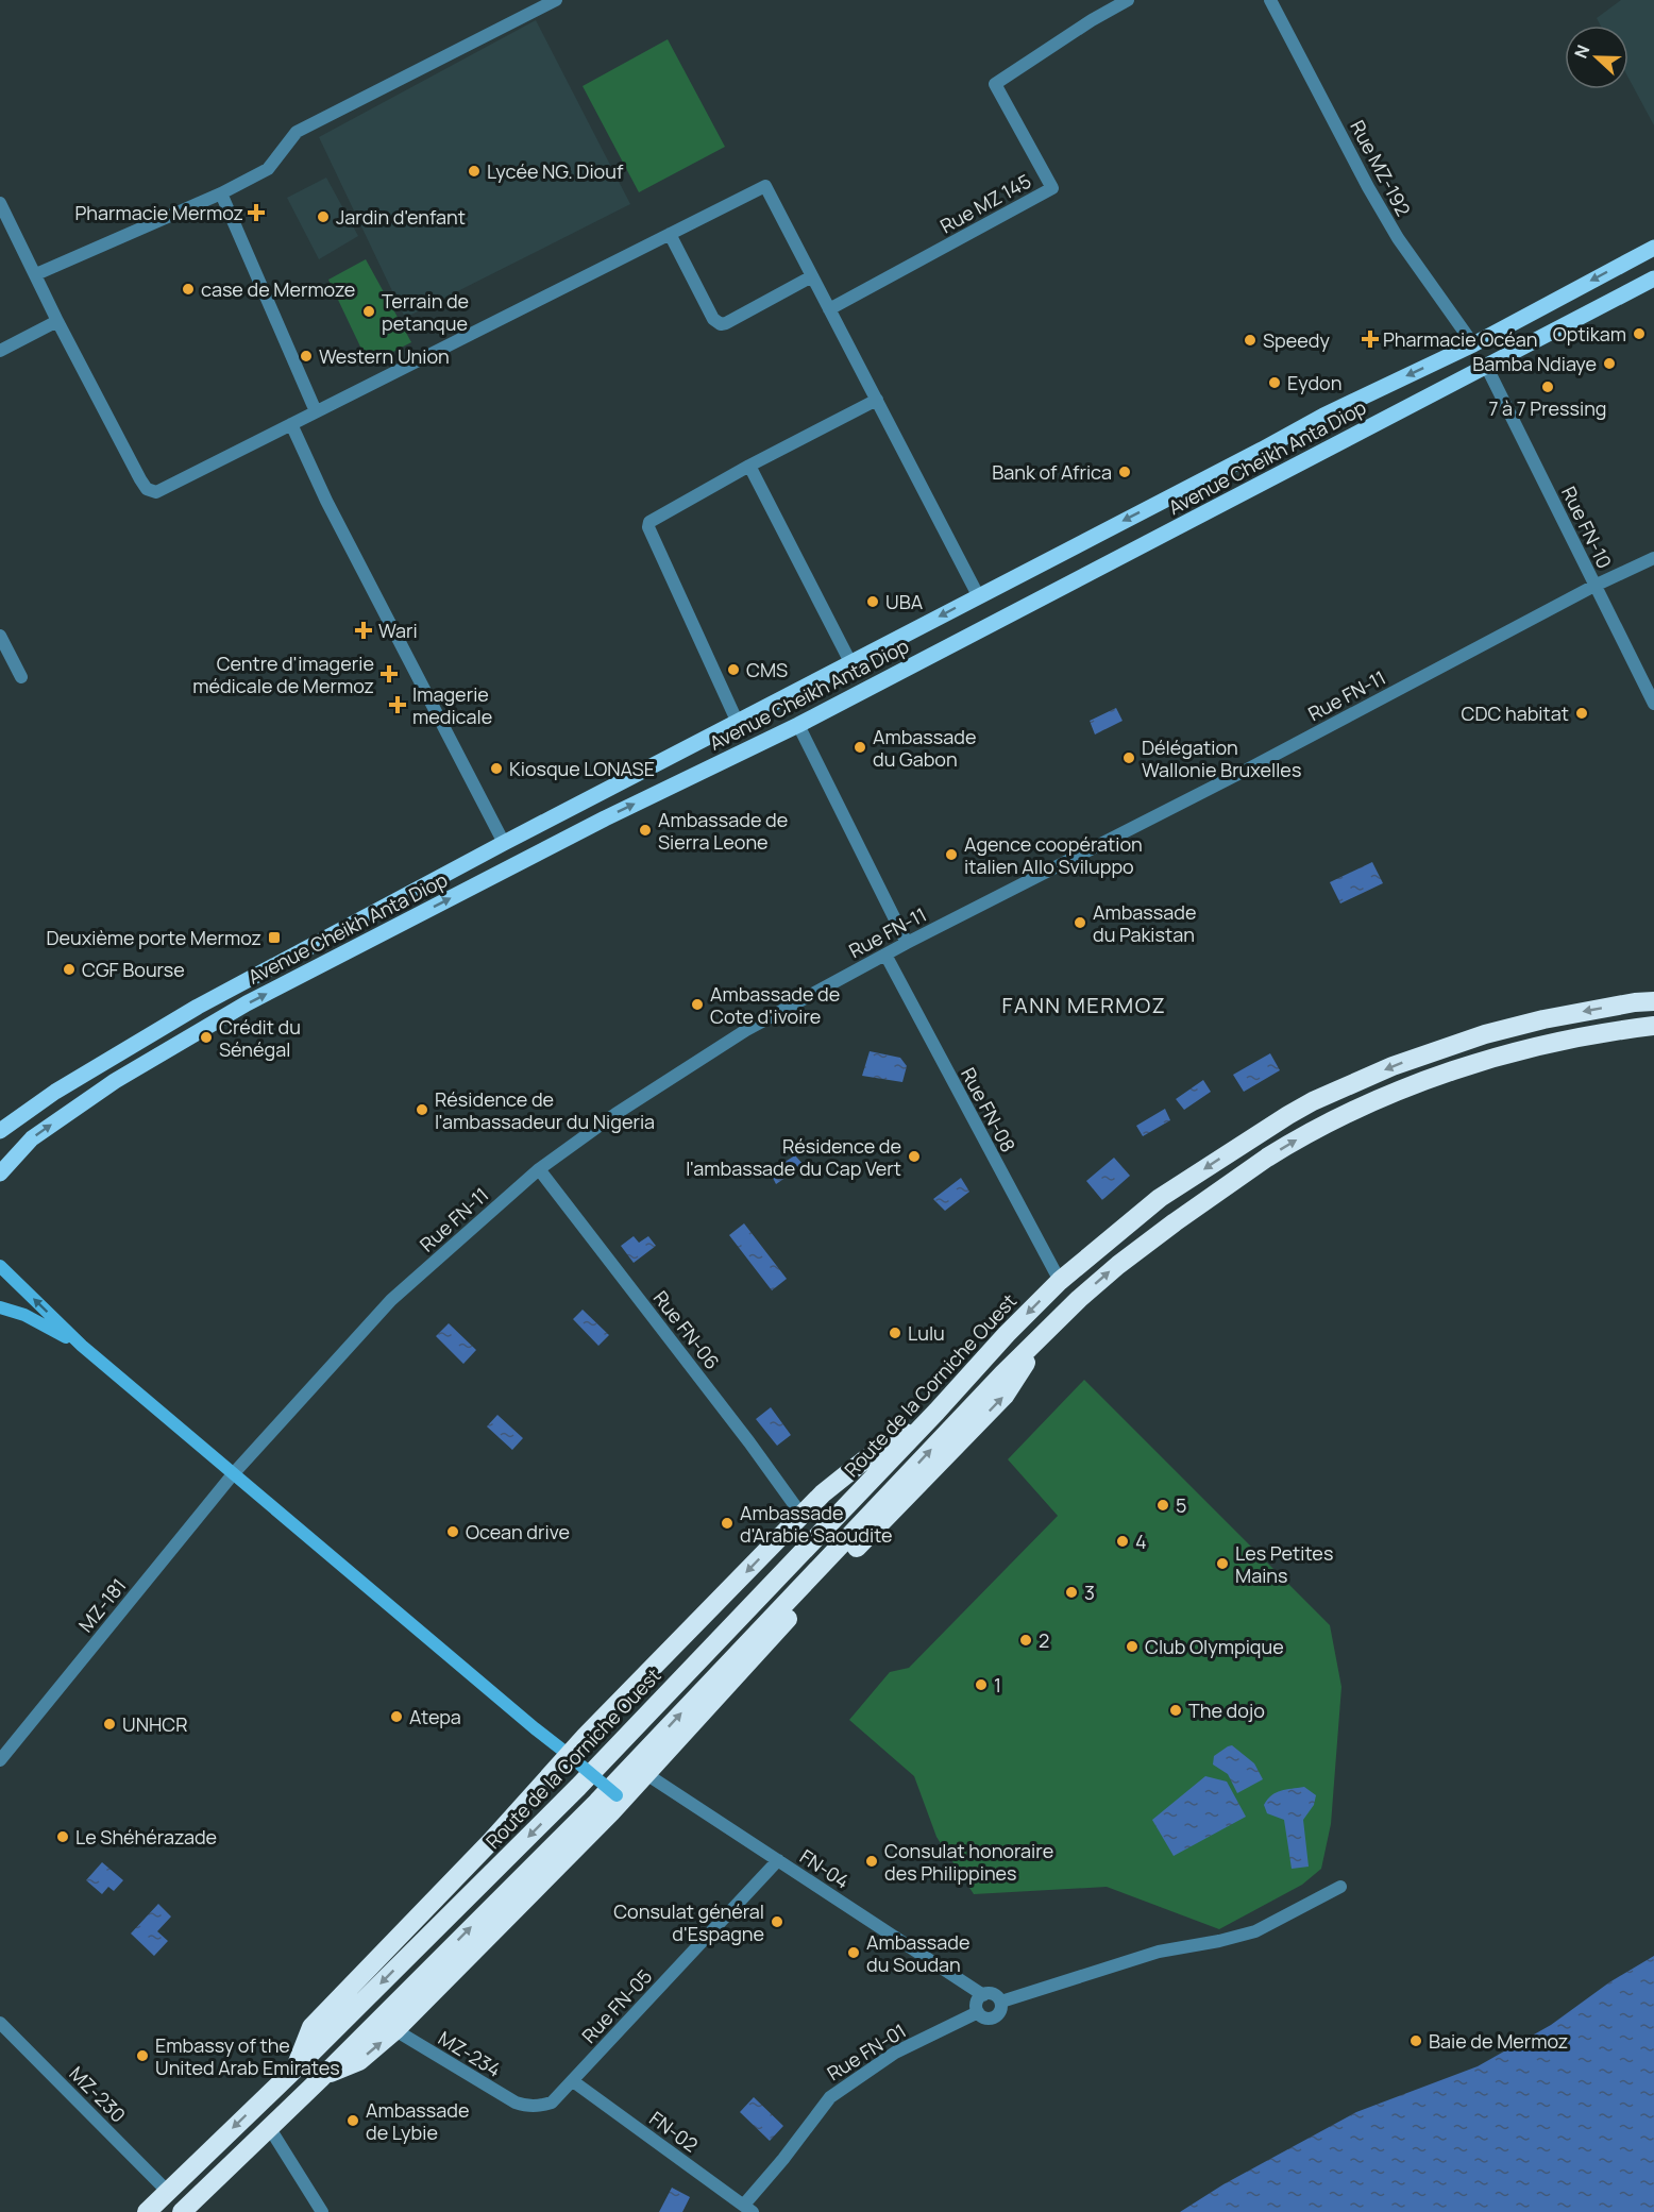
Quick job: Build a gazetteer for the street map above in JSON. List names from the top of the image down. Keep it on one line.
{"streets":{"highway":["Route de la Corniche Ouest"],"main road":["Avenue Cheikh Anta Diop"],"street":["Rue MZ-192","Rue MZ 145","Rue FN-10","Rue FN-11","Rue FN-08","Rue FN-06","MZ-181","FN-04","Rue FN-05","Rue FN-01","MZ-234","MZ-230","FN-02"]},"crossings":[["Rue MZ-192","Avenue Cheikh Anta Diop"],["Avenue Cheikh Anta Diop","Rue FN-10"],["Rue FN-10","Rue FN-11"],["Rue FN-11","Rue FN-08"],["Rue FN-11","Rue FN-06"],["Rue FN-11","MZ-181"],["Rue FN-08","Route de la Corniche Ouest"],["Route de la Corniche Ouest","MZ-230"],["FN-04","Rue FN-05"],["FN-04","Rue FN-01"],["Rue FN-05","MZ-234"],["Rue FN-05","FN-02"],["Rue FN-01","FN-02"]],"districts":["FANN MERMOZ"],"places":{"other":["Lycée NG. Diouf","Jardin d'enfant","case de Mermoze","Terrain de petanque","Optikam","Speedy","Western Union","Bamba Ndiaye","Eydon","7 à 7 Pressing","Bank of Africa","UBA","CMS","CDC habitat","Ambassade du Gabon","Délégation Wallonie Bruxelles","Kiosque LONASE","Ambassade de Sierra Leone","Agence coopération italien Allo Sviluppo","Ambassade du Pakistan","CGF Bourse","Ambassade de Cote d'ivoire","Crédit du Sénégal","Résidence de l'ambassadeur du Nigeria","Résidence de l'ambassade du Cap Vert","Lulu","5","Ambassade d'Arabie Saoudite","Ocean drive","4","Les Petites Mains","3","2","Club Olympique","1","The dojo","Atepa","UNHCR","Le Shéhérazade","Consulat honoraire des Philippines","Consulat général d'Espagne","Ambassade du Soudan","Baie de Mermoz","Embassy of the United Arab Emirates","Ambassade de Lybie"],"health":["Pharmacie Mermoz","Pharmacie Océan","Wari","Centre d'imagerie médicale de Mermoz","Imagerie medicale"],"transit":["Deuxième porte Mermoz"]},"north":"left"}
